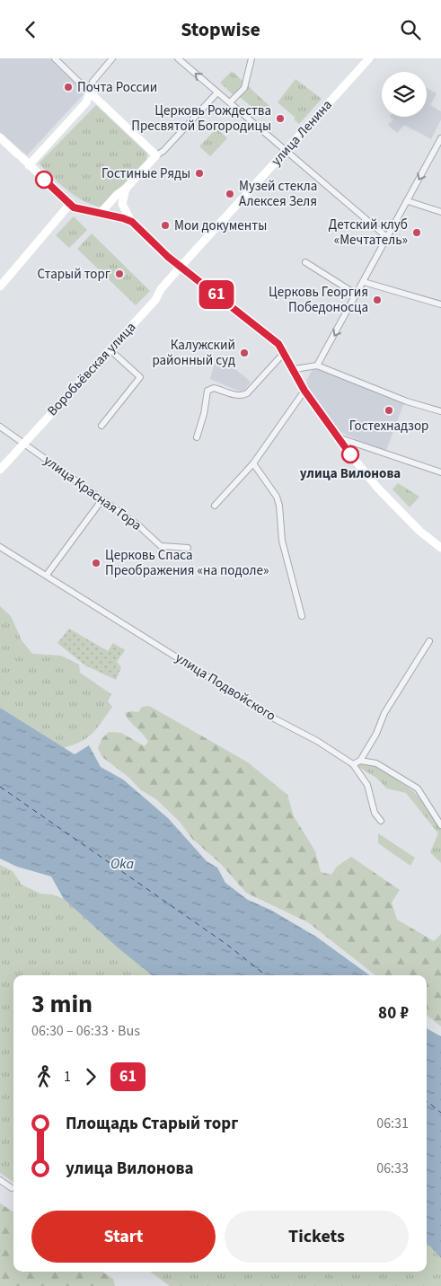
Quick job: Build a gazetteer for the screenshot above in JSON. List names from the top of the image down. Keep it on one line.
{"streets":{"main road":["улица Ленина","Воробьёвская улица"],"street":["улица Красная Гора","улица Подвойского"]},"crossings":[["улица Ленина","Воробьёвская улица"],["Воробьёвская улица","улица Красная Гора"]],"water":["Oka"],"places":["Почта России","Церковь Рождества Пресвятой Богородицы","Гостиные Ряды","Музей стекла Алексея Зеля","Мои документы","Детский клуб «Мечтатель»","Старый торг","Церковь Георгия Победоносца","Калужский районный суд","Гостехнадзор","улица Вилонова","Церковь Спаса Преображения «на подоле»"],"lines":["bus line 61"],"page":{"header":"Stopwise","on_map":"61","heading":["3 min","06:30 – 06:33 · Bus","80 ₽"],"legs":["1","61"],"list":[{"name":"Площадь Старый торг","value":"06:31"},{"name":"улица Вилонова","value":"06:33"}],"buttons":["Start","Tickets"]}}
